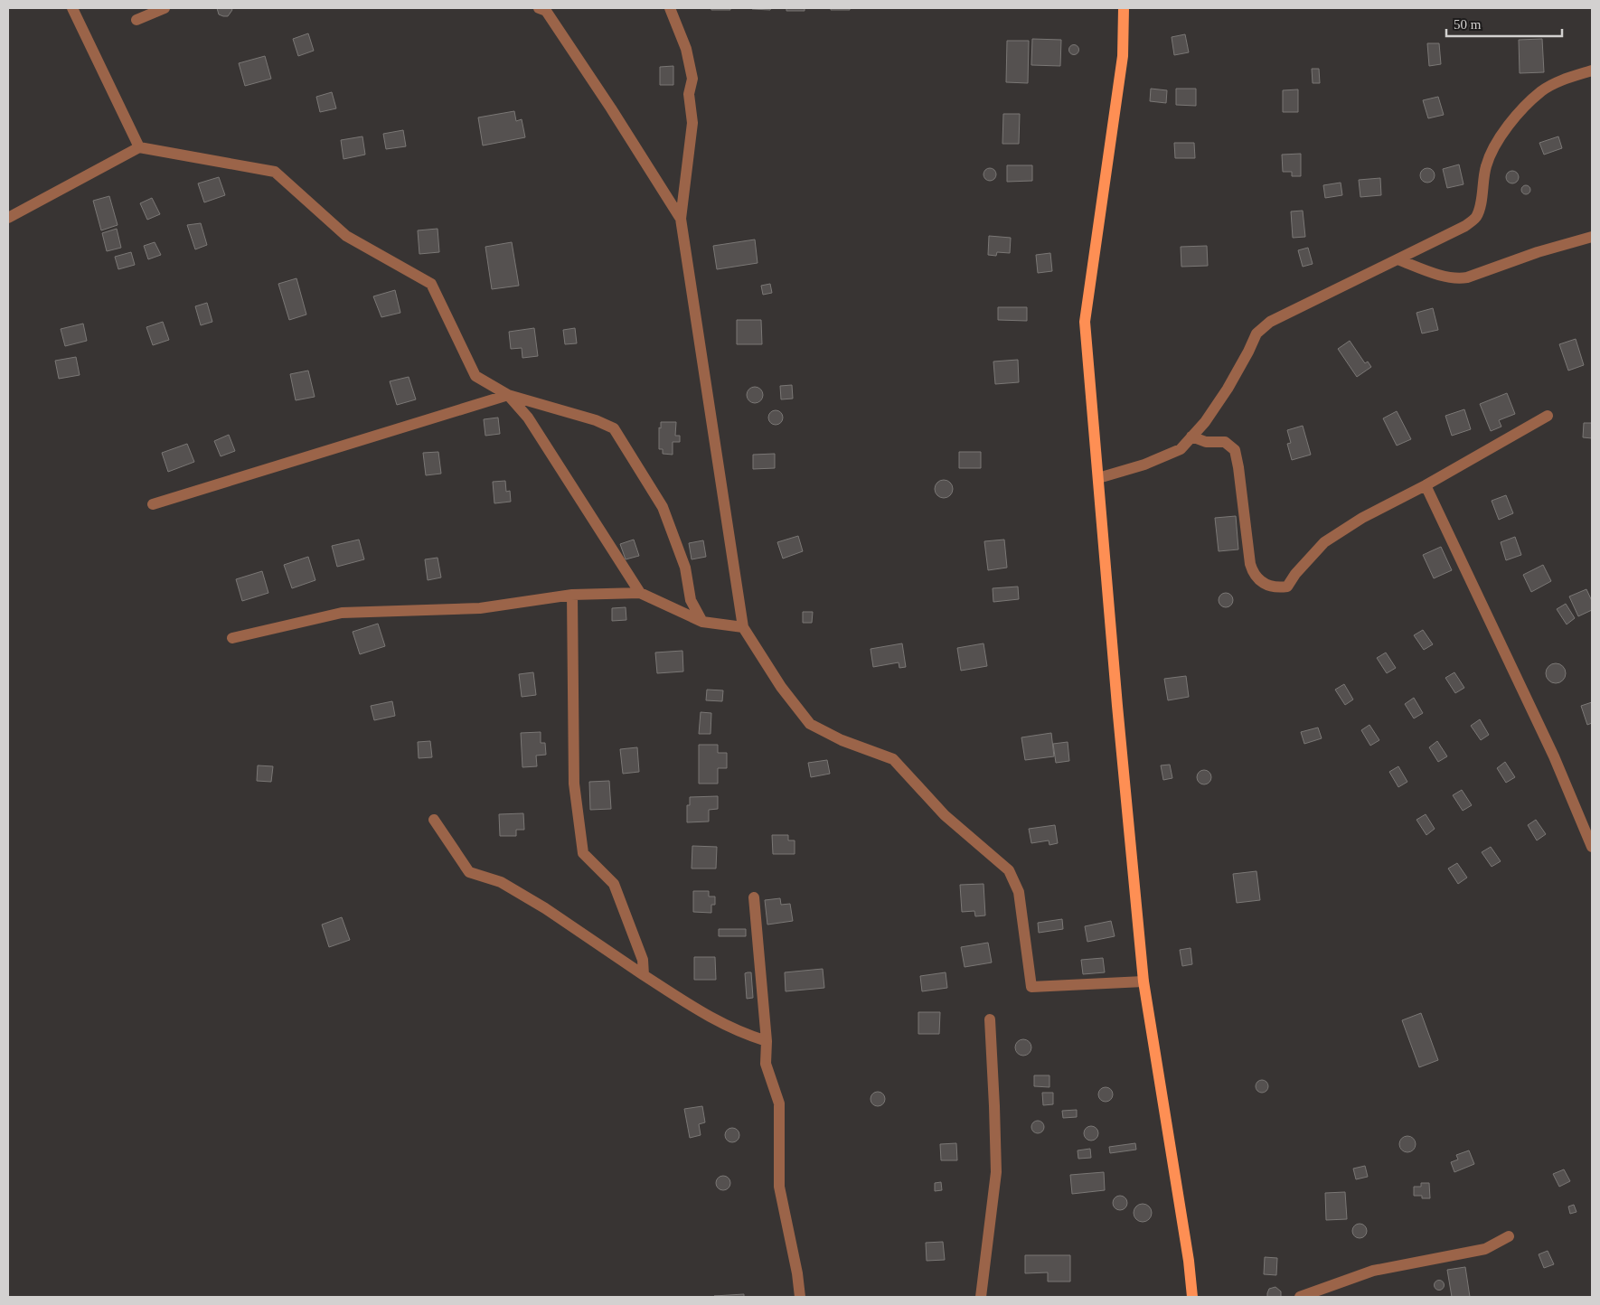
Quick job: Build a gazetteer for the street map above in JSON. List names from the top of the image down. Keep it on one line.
{"scale_bar":"50 m"}
